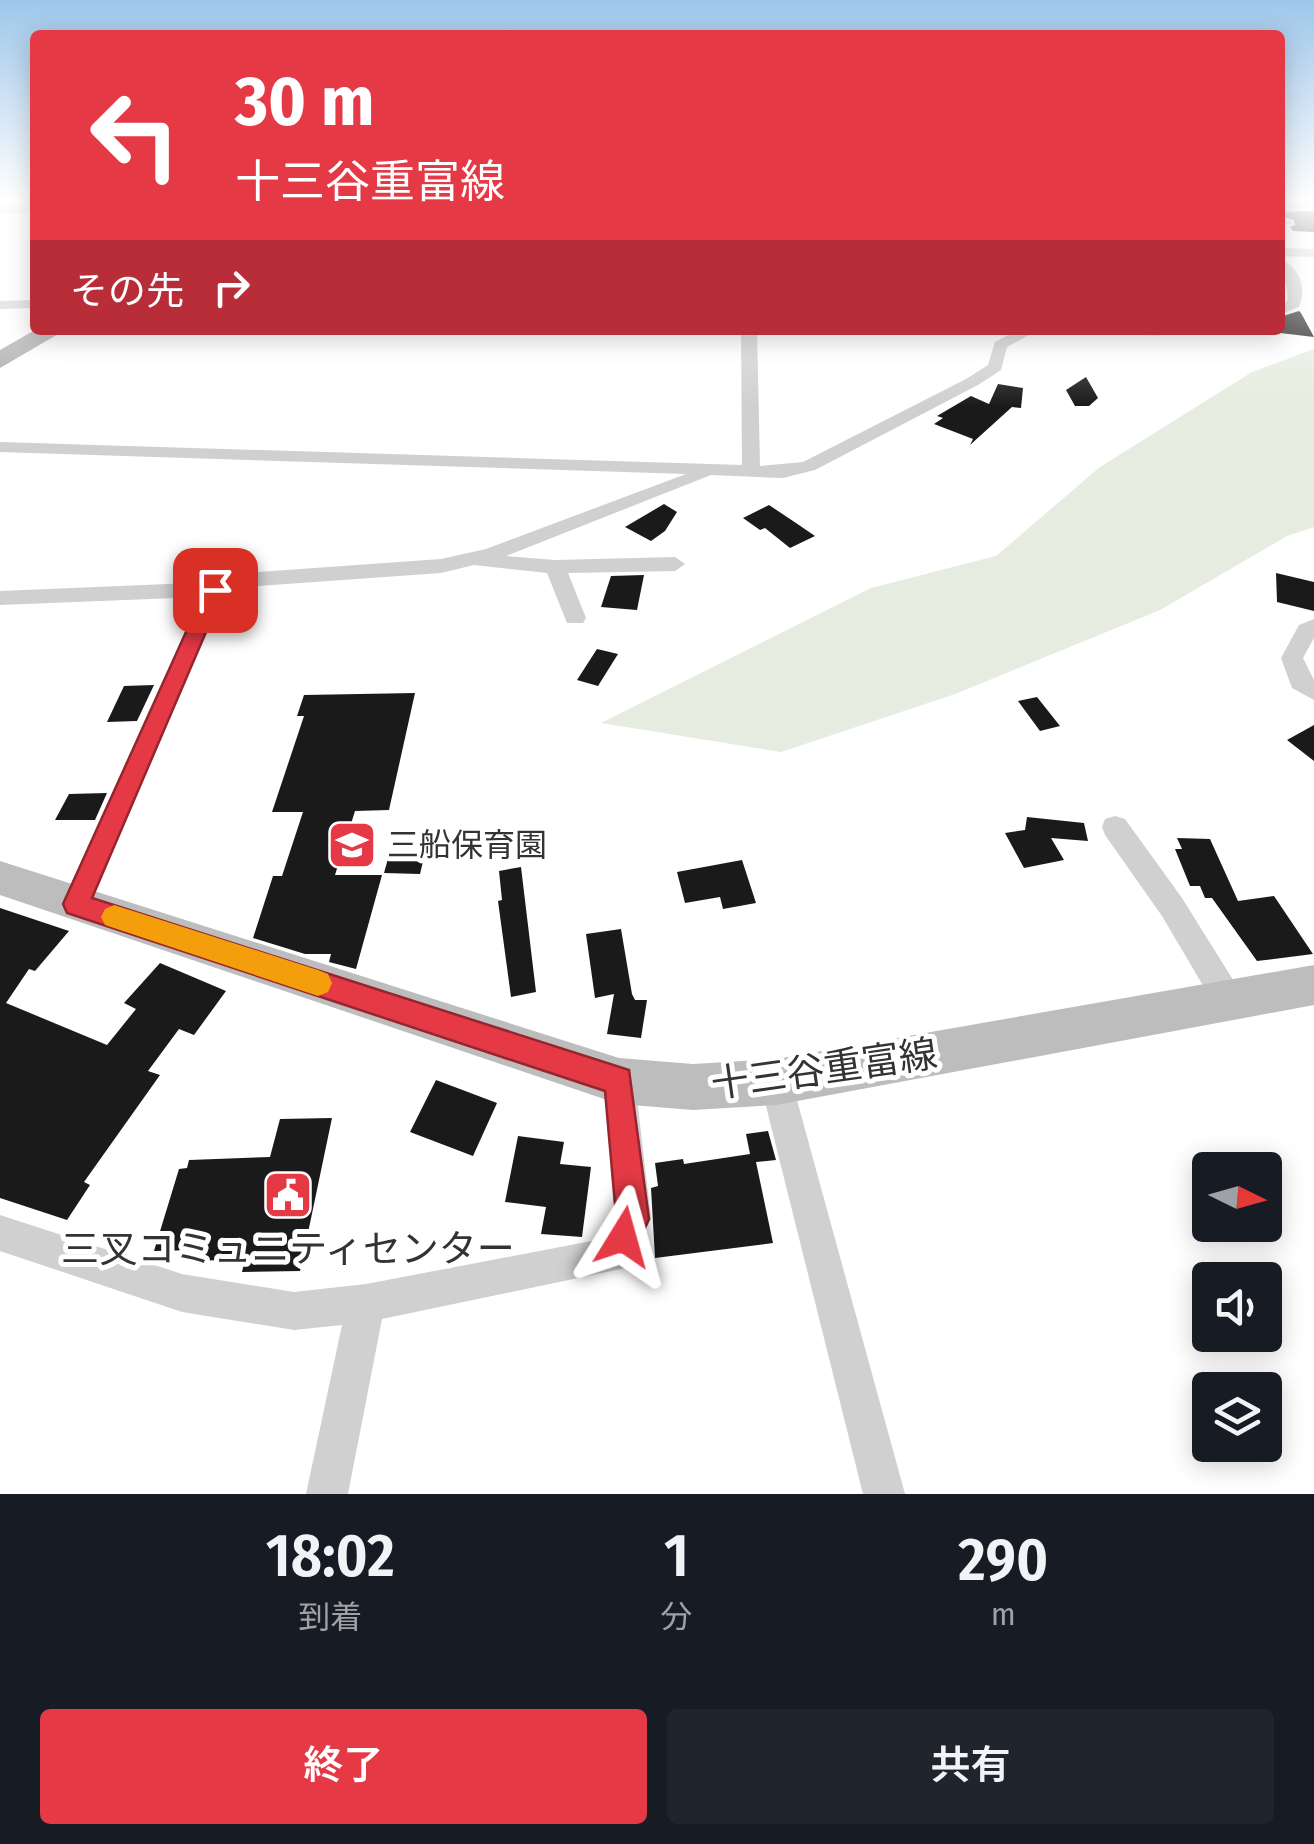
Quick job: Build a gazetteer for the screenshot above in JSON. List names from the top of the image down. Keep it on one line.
{"streets":{"main road":["十三谷重富線"]},"places":{"school or university":["三船保育園"],"public building":["三叉コミュニティセンター"]},"north":"right","page":{"turn":["30 m","十三谷重富線"],"then":"その先","eta":["18:02","到着","1","分","290","m"],"buttons":["終了","共有"]}}
